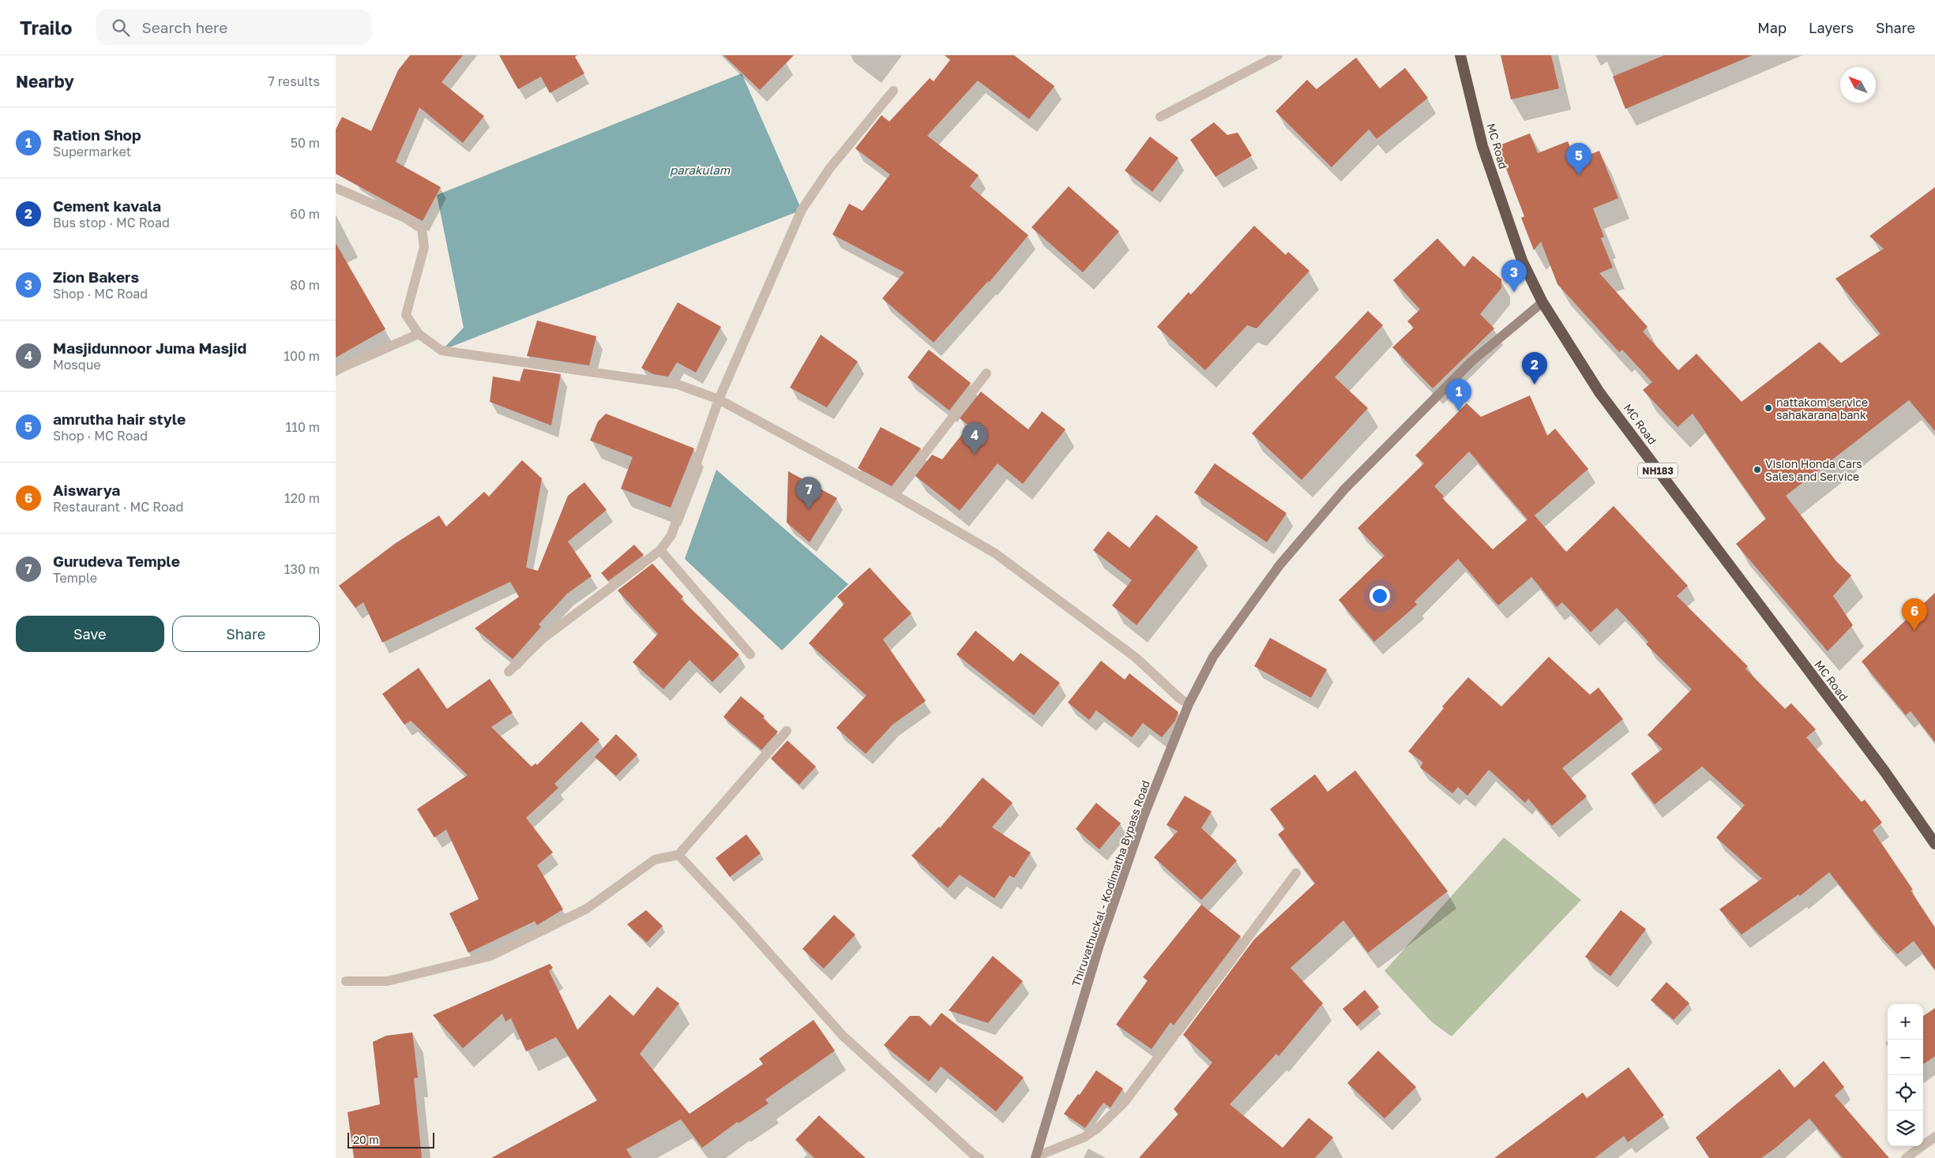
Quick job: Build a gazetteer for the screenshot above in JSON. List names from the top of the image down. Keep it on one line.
{"streets":{"highway":["MC Road","NH183"],"main road":["Thiruvathuckal - Kodimatha Bypass Road"]},"crossings":[["MC Road","Thiruvathuckal - Kodimatha Bypass Road"]],"water":["parakulam"],"places":["nattakom service sahakarana bank","Vision Honda Cars Sales and Service"],"scale_bar":"20 m","north":"top left","page":{"header":"Trailo","search":"Search here","nav":["Map","Layers","Share"],"heading":["Nearby","7 results"],"list":[{"mark":"1","name":"Ration Shop","note":"Supermarket","value":"50 m"},{"mark":"2","name":"Cement kavala","note":"Bus stop · MC Road","value":"60 m"},{"mark":"3","name":"Zion Bakers","note":"Shop · MC Road","value":"80 m"},{"mark":"4","name":"Masjidunnoor Juma Masjid","note":"Mosque","value":"100 m"},{"mark":"5","name":"amrutha hair style","note":"Shop · MC Road","value":"110 m"},{"mark":"6","name":"Aiswarya","note":"Restaurant · MC Road","value":"120 m"},{"mark":"7","name":"Gurudeva Temple","note":"Temple","value":"130 m"}],"pins":["5","3","2","1","4","7","6"],"buttons":["Save","Share"],"map_buttons":["+","−"],"scale":"20 m"}}
